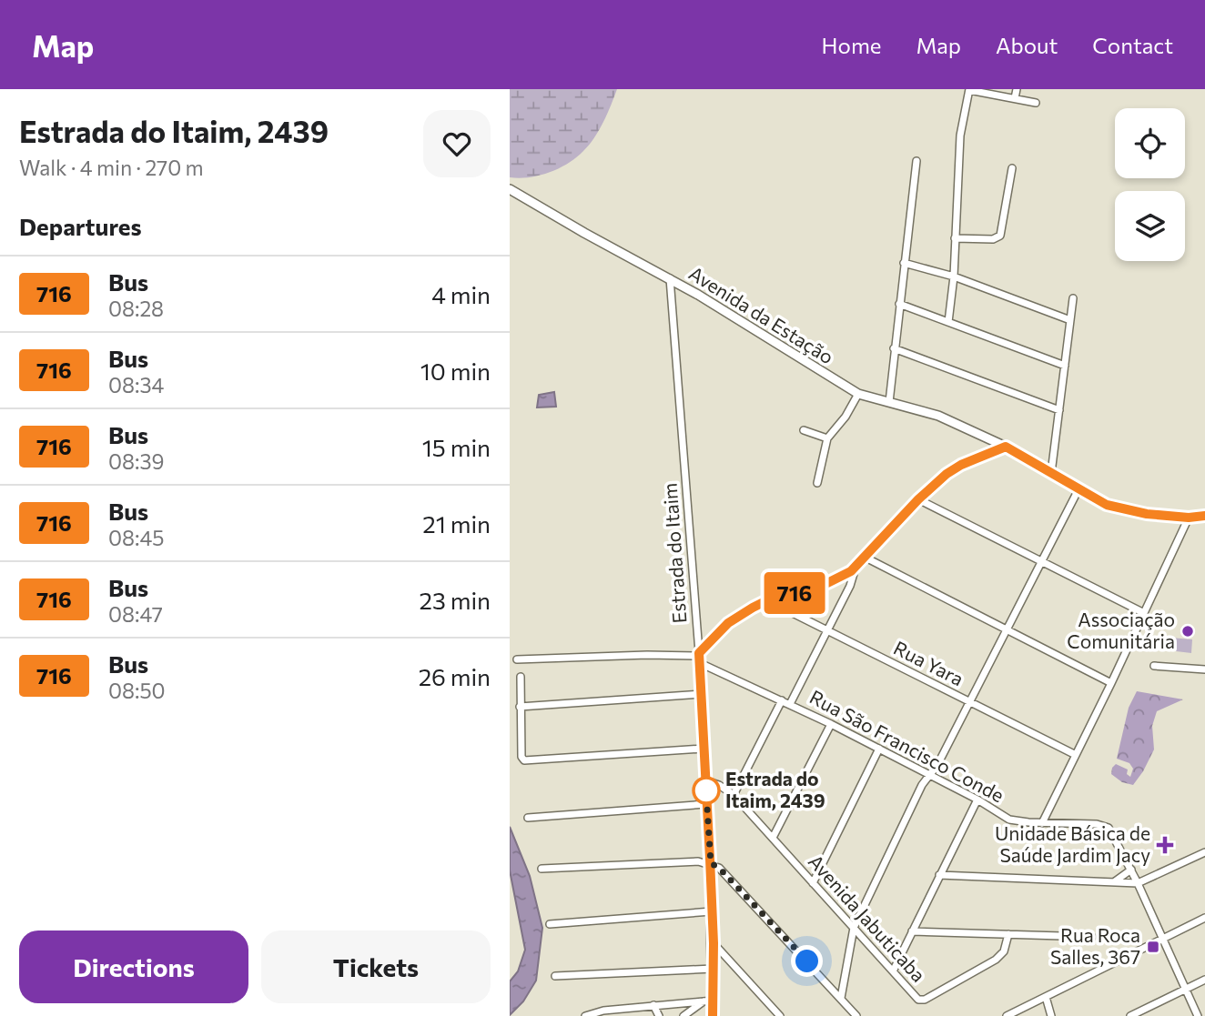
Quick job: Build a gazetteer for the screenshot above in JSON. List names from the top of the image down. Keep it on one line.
{"streets":{"street":["Avenida da Estação","Estrada do Itaim","Rua Yara","Rua São Francisco Conde","Avenida Jabuticaba"]},"crossings":[["Avenida da Estação","Estrada do Itaim"],["Estrada do Itaim","Rua São Francisco Conde"],["Estrada do Itaim","Avenida Jabuticaba"]],"places":{"other":["Associação Comunitária","Estrada do Itaim, 2439"],"health":["Unidade Básica de Saúde Jardim Jacy"],"transit":["Rua Roca Salles, 367"]},"lines":["bus line 716"],"page":{"header":"Map","nav":["Home","Map","About","Contact"],"heading":[["Estrada do Itaim, 2439","Walk · 4 min · 270 m"],"Departures"],"on_map":"716","list":[{"mark":"716","name":"Bus","note":"08:28","value":"4 min"},{"mark":"716","name":"Bus","note":"08:34","value":"10 min"},{"mark":"716","name":"Bus","note":"08:39","value":"15 min"},{"mark":"716","name":"Bus","note":"08:45","value":"21 min"},{"mark":"716","name":"Bus","note":"08:47","value":"23 min"},{"mark":"716","name":"Bus","note":"08:50","value":"26 min"}],"buttons":["Directions","Tickets"]}}
